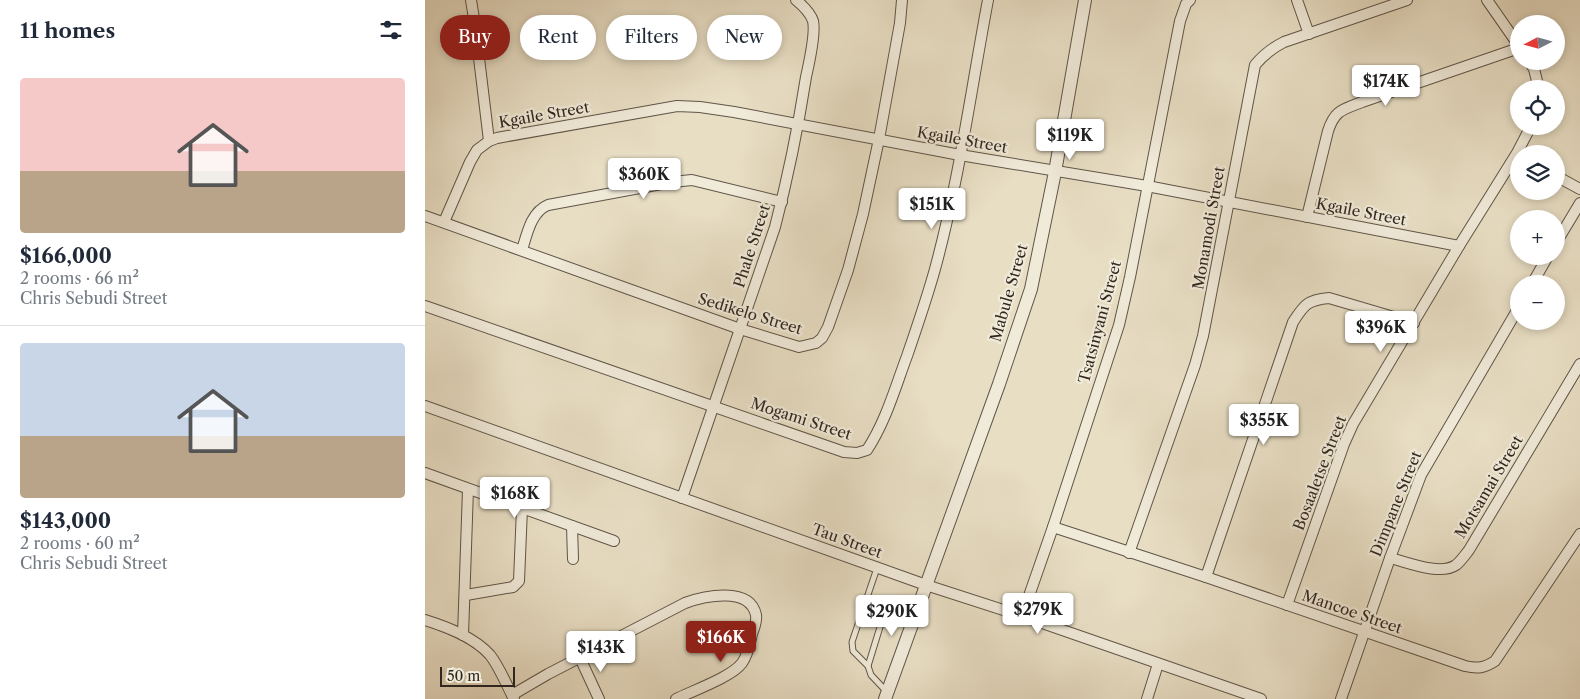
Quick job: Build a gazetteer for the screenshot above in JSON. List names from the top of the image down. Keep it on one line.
{"streets":{"street":["Kgaile Street","Monamodi Street","Phale Street","Mabule Street","Sedikelo Street","Tsatsinyani Street","Mogami Street","Bosaaletse Street","Motsamai Street","Dimpane Street","Tau Street","Mancoe Street"]},"crossings":[["Kgaile Street","Monamodi Street"],["Kgaile Street","Phale Street"],["Kgaile Street","Mabule Street"],["Kgaile Street","Sedikelo Street"],["Kgaile Street","Tsatsinyani Street"],["Kgaile Street","Mogami Street"],["Kgaile Street","Bosaaletse Street"],["Monamodi Street","Mancoe Street"],["Phale Street","Sedikelo Street"],["Phale Street","Mogami Street"],["Phale Street","Tau Street"],["Mabule Street","Tau Street"],["Tsatsinyani Street","Tau Street"],["Tsatsinyani Street","Mancoe Street"],["Bosaaletse Street","Mancoe Street"],["Motsamai Street","Dimpane Street"],["Dimpane Street","Mancoe Street"]],"scale_bar":"50 m","north":"left","page":{"heading":"11 homes","map_buttons":["+","−"],"chip":["Buy","Rent","Filters","New"],"list":[{"name":"$166,000","note":"2 rooms · 66 m² · Chris Sebudi Street"},{"name":"$143,000","note":"2 rooms · 60 m² · Chris Sebudi Street"}],"price":["$174K","$119K","$360K","$151K","$396K","$355K","$168K","$279K","$290K","$166K","$143K"],"scale":"50 m"}}
